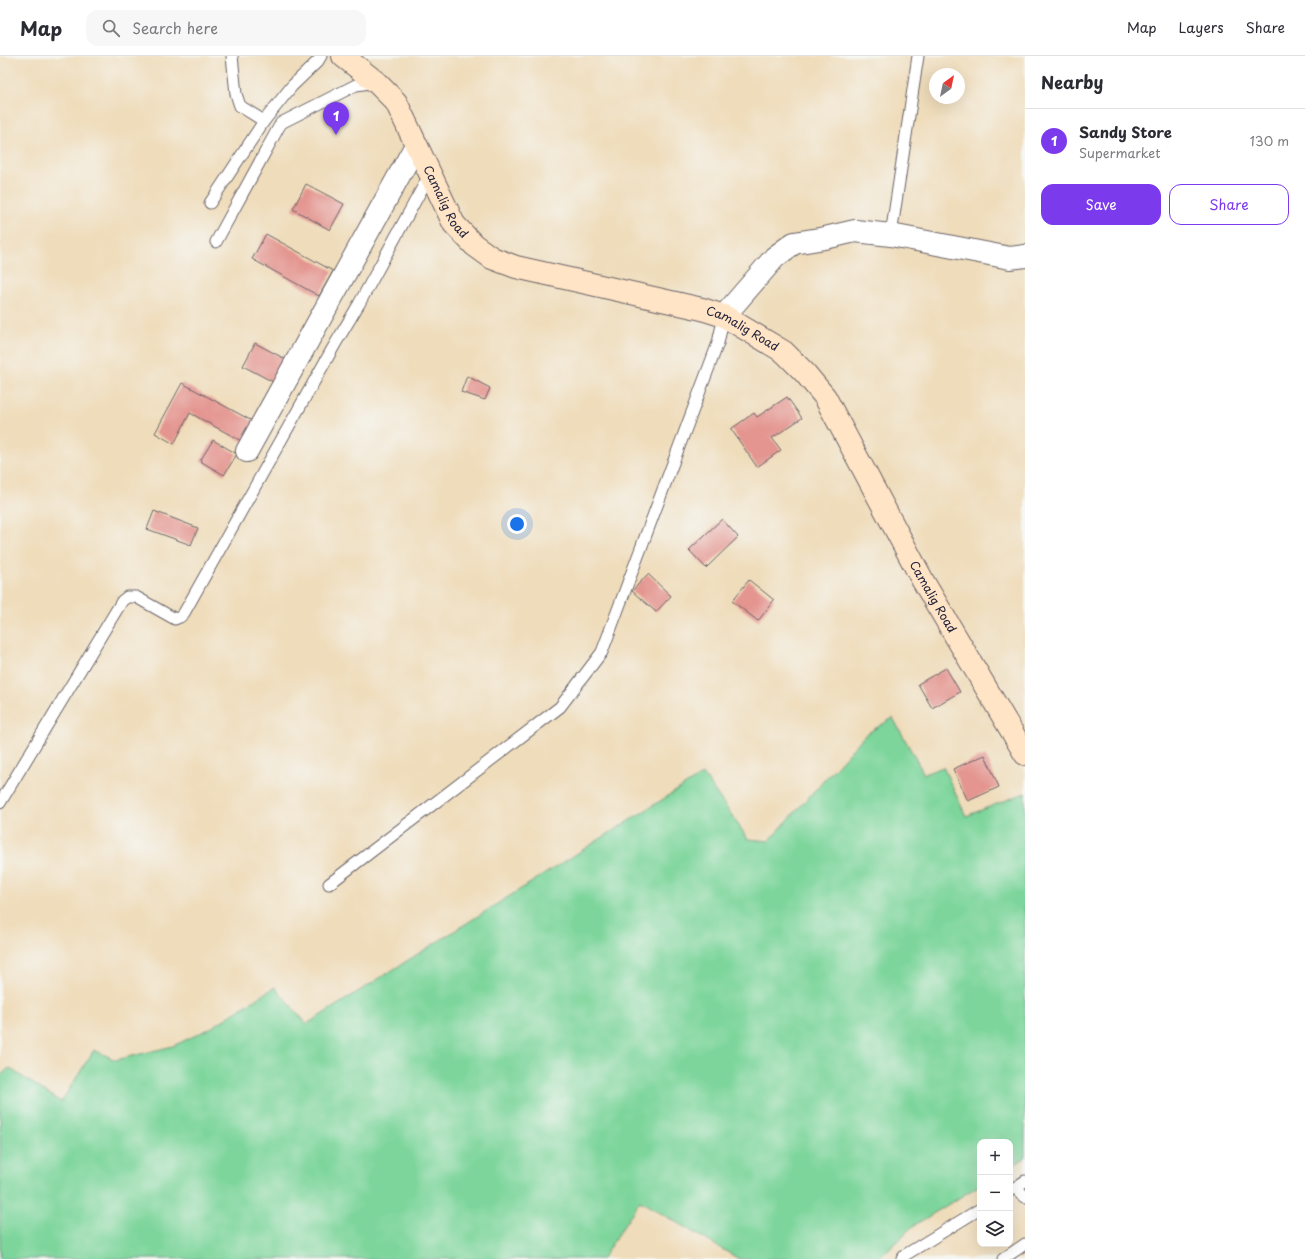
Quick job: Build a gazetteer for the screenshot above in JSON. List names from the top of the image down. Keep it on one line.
{"streets":{"main road":["Camalig Road"]},"north":"top right","page":{"header":"Map","search":"Search here","nav":["Map","Layers","Share"],"heading":"Nearby","pins":"1","list":[{"mark":"1","name":"Sandy Store","note":"Supermarket","value":"130 m"}],"buttons":["Save","Share"],"map_buttons":["+","−"]}}
